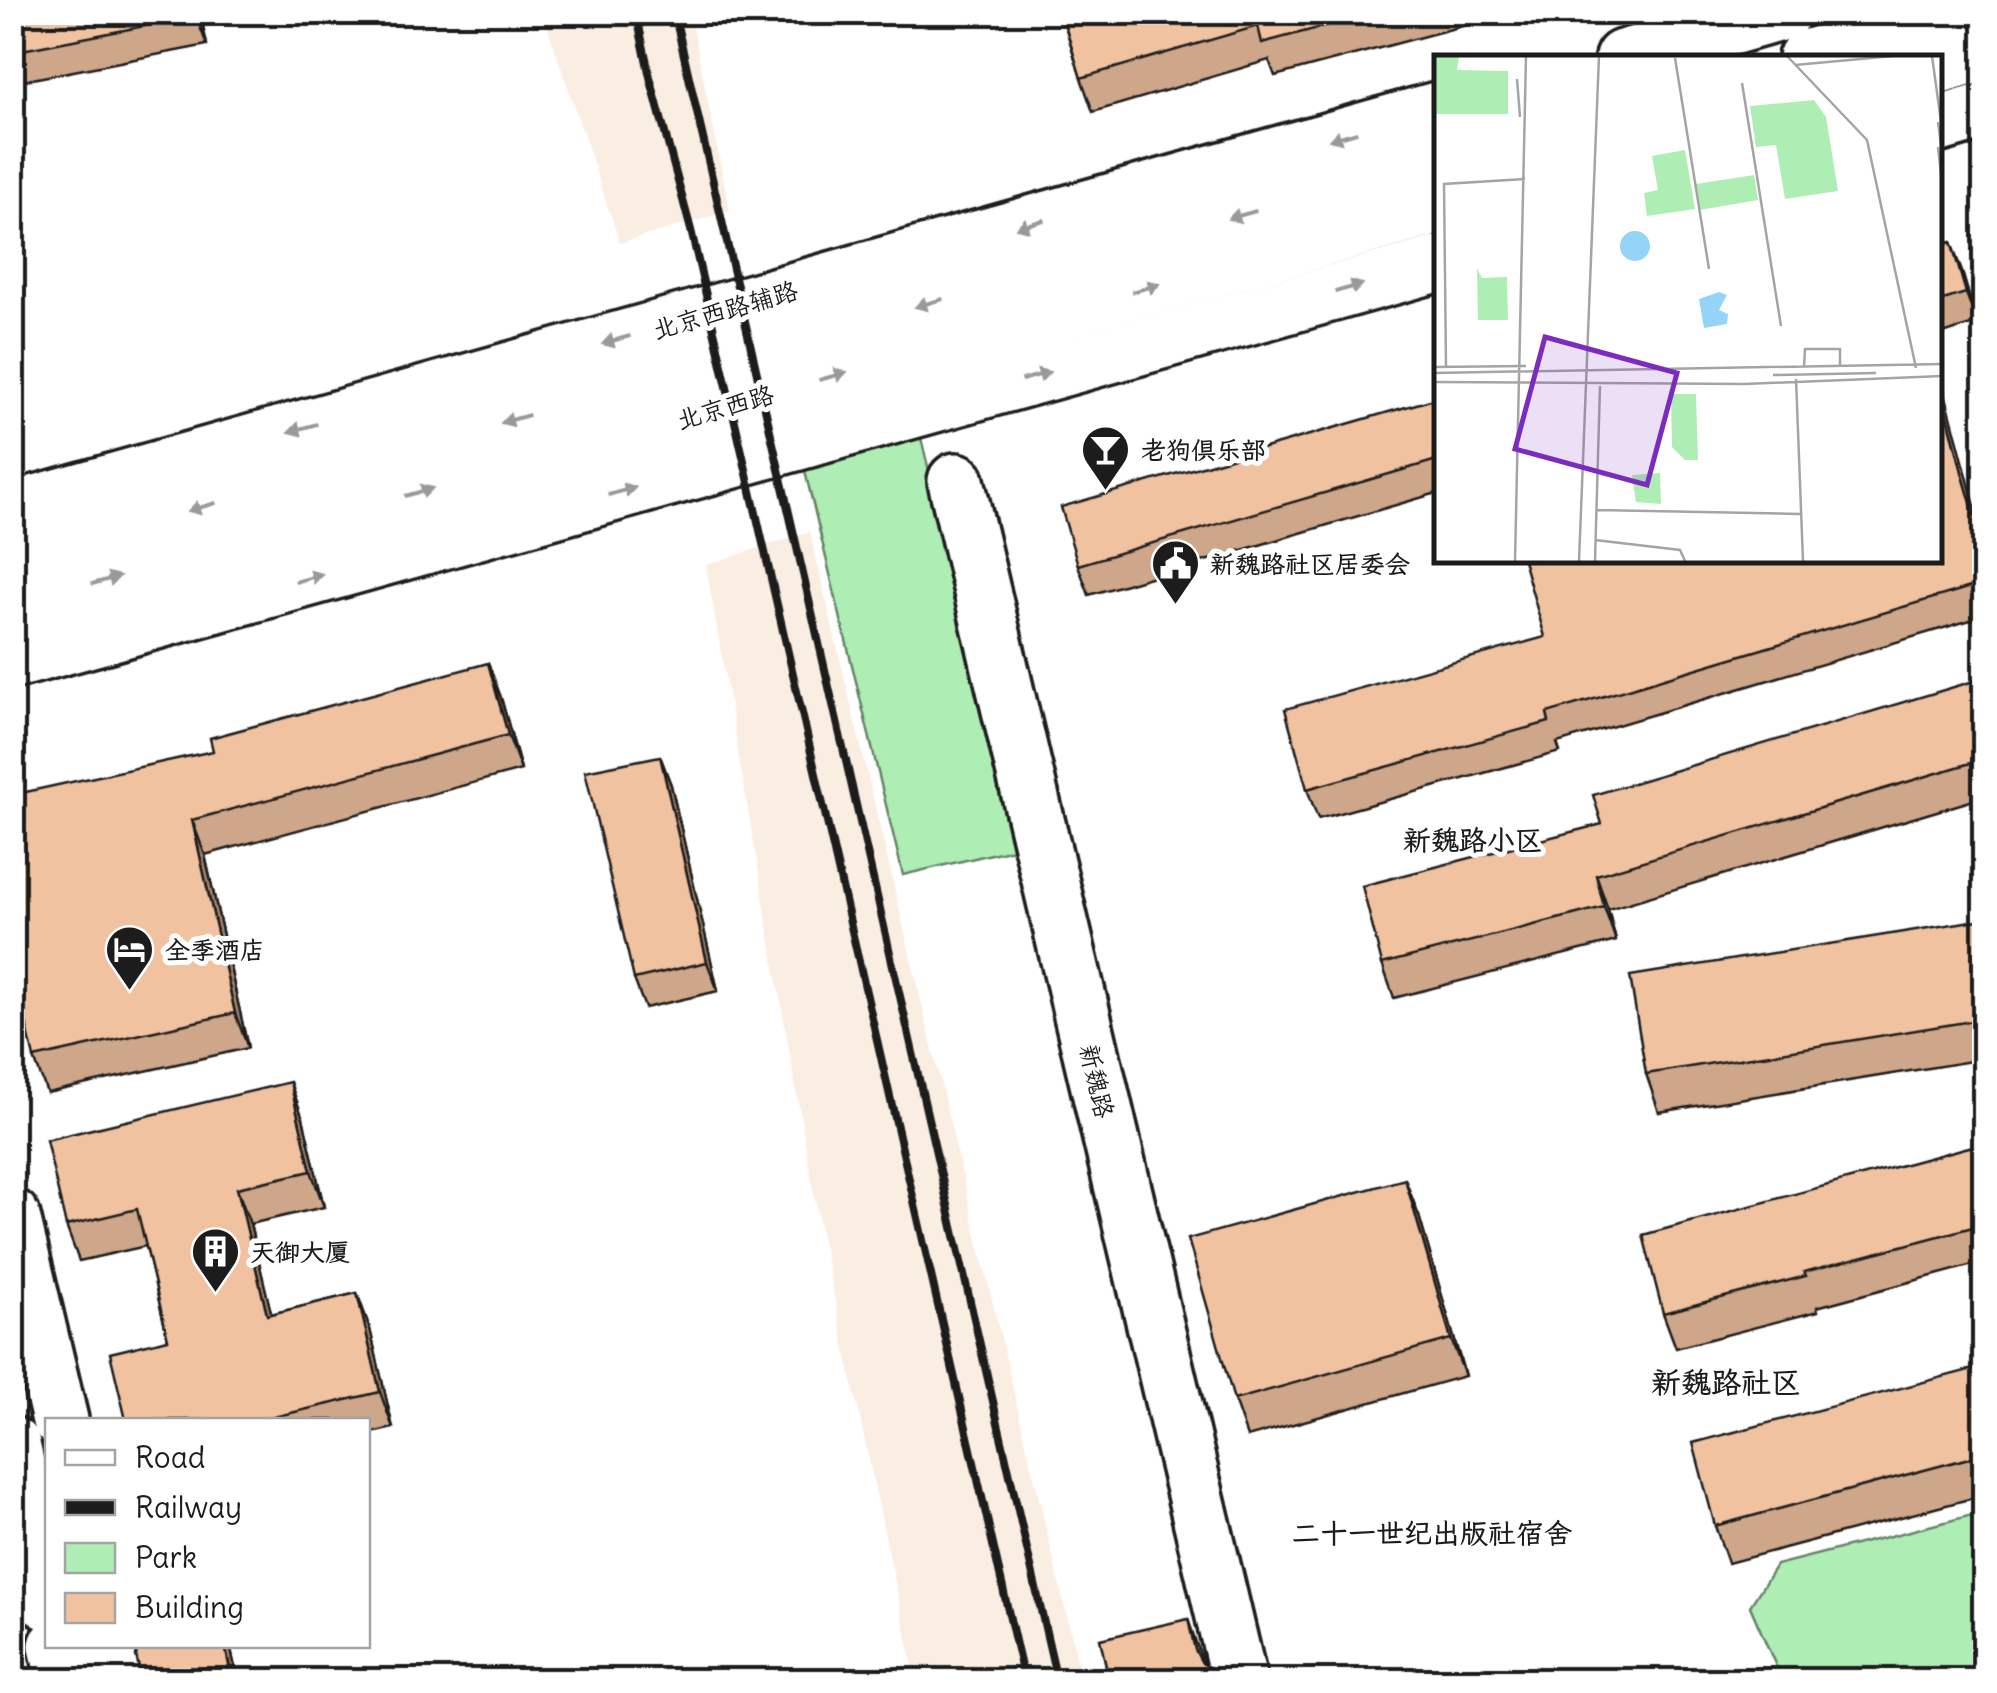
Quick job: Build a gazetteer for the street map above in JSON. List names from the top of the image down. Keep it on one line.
{"streets":{"main road":["北京西路辅路","北京西路","新魏路"]},"districts":["新魏路小区","新魏路社区","二十一世纪出版社宿舍"],"places":{"bar":["老狗俱乐部"],"public building":["新魏路社区居委会"],"hotel":["全季酒店"],"building":["天御大厦"]},"legend":["Road","Railway","Park","Building"]}
